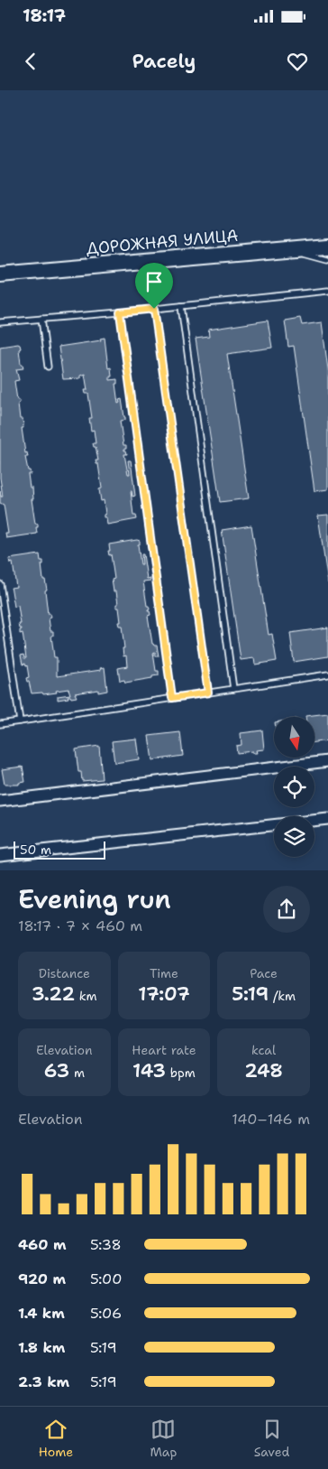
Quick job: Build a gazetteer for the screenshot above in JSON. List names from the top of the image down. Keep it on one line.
{"streets":{"main road":["ДОРОЖНАЯ УЛИЦА"]},"scale_bar":"50 m","north":"bottom","page":{"status":"18:17","header":"Pacely","scale":"50 m","heading":["Evening run","18:17 · 7 × 460 m"],"stats":[["Distance","3.22 km"],["Time","17:07"],["Pace","5:19 /km"],["Elevation","63 m"],["Heart rate","143 bpm"],["kcal","248"]],"chart":["Elevation","140–146 m"],"list":[{"name":"460 m","note":"5:38"},{"name":"920 m","note":"5:00"},{"name":"1.4 km","note":"5:06"},{"name":"1.8 km","note":"5:19"},{"name":"2.3 km","note":"5:19"}],"tabs":["Home","Map","Saved"]}}
